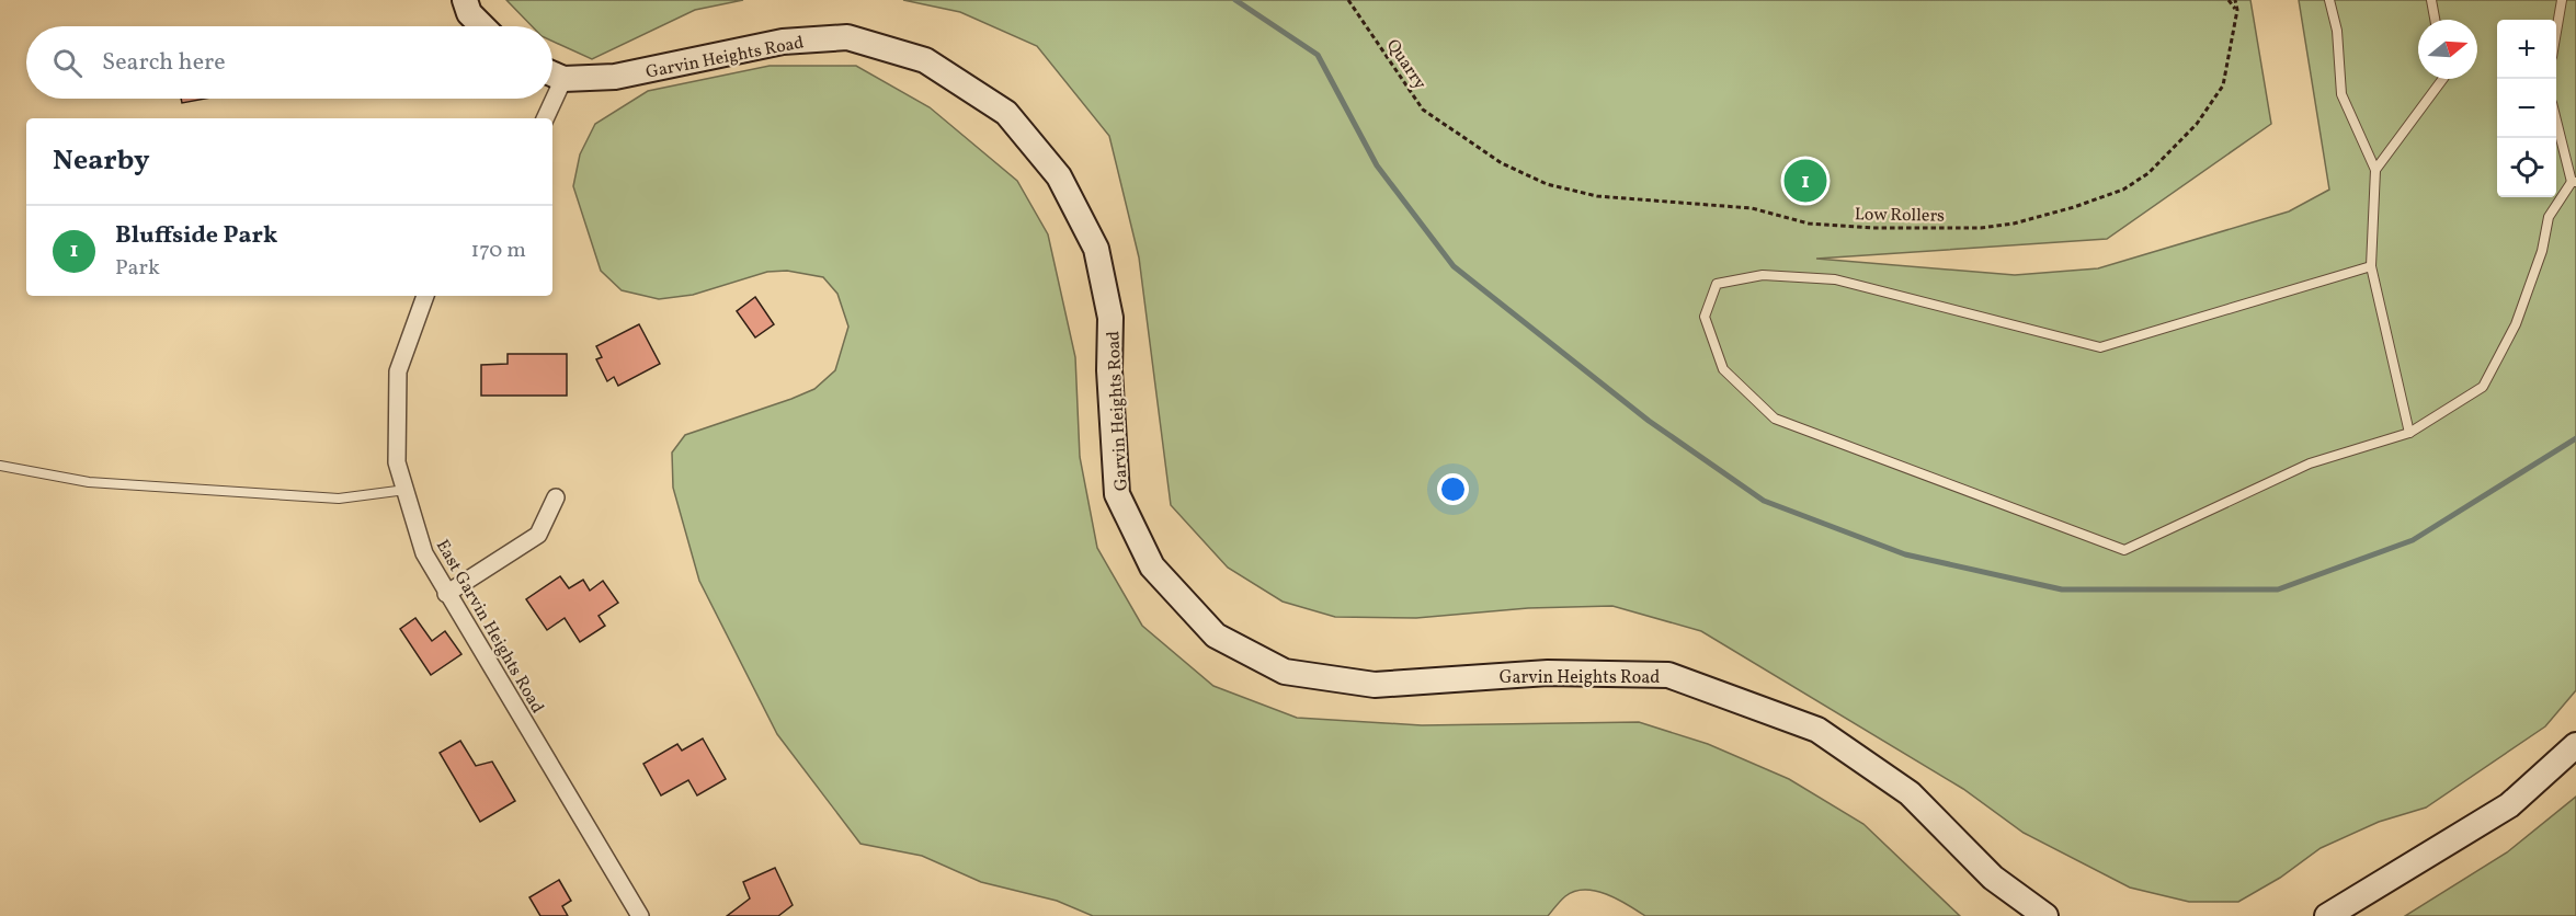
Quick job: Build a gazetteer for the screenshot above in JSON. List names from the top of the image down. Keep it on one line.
{"streets":{"main road":["Garvin Heights Road"],"street":["East Garvin Heights Road"],"path":["Quarry","Low Rollers"]},"crossings":[["Quarry","Low Rollers"]],"north":"right","page":{"map_buttons":["+","−"],"search":"Search here","heading":"Nearby","pins":"1","list":[{"mark":"1","name":"Bluffside Park","note":"Park","value":"170 m"}]}}
